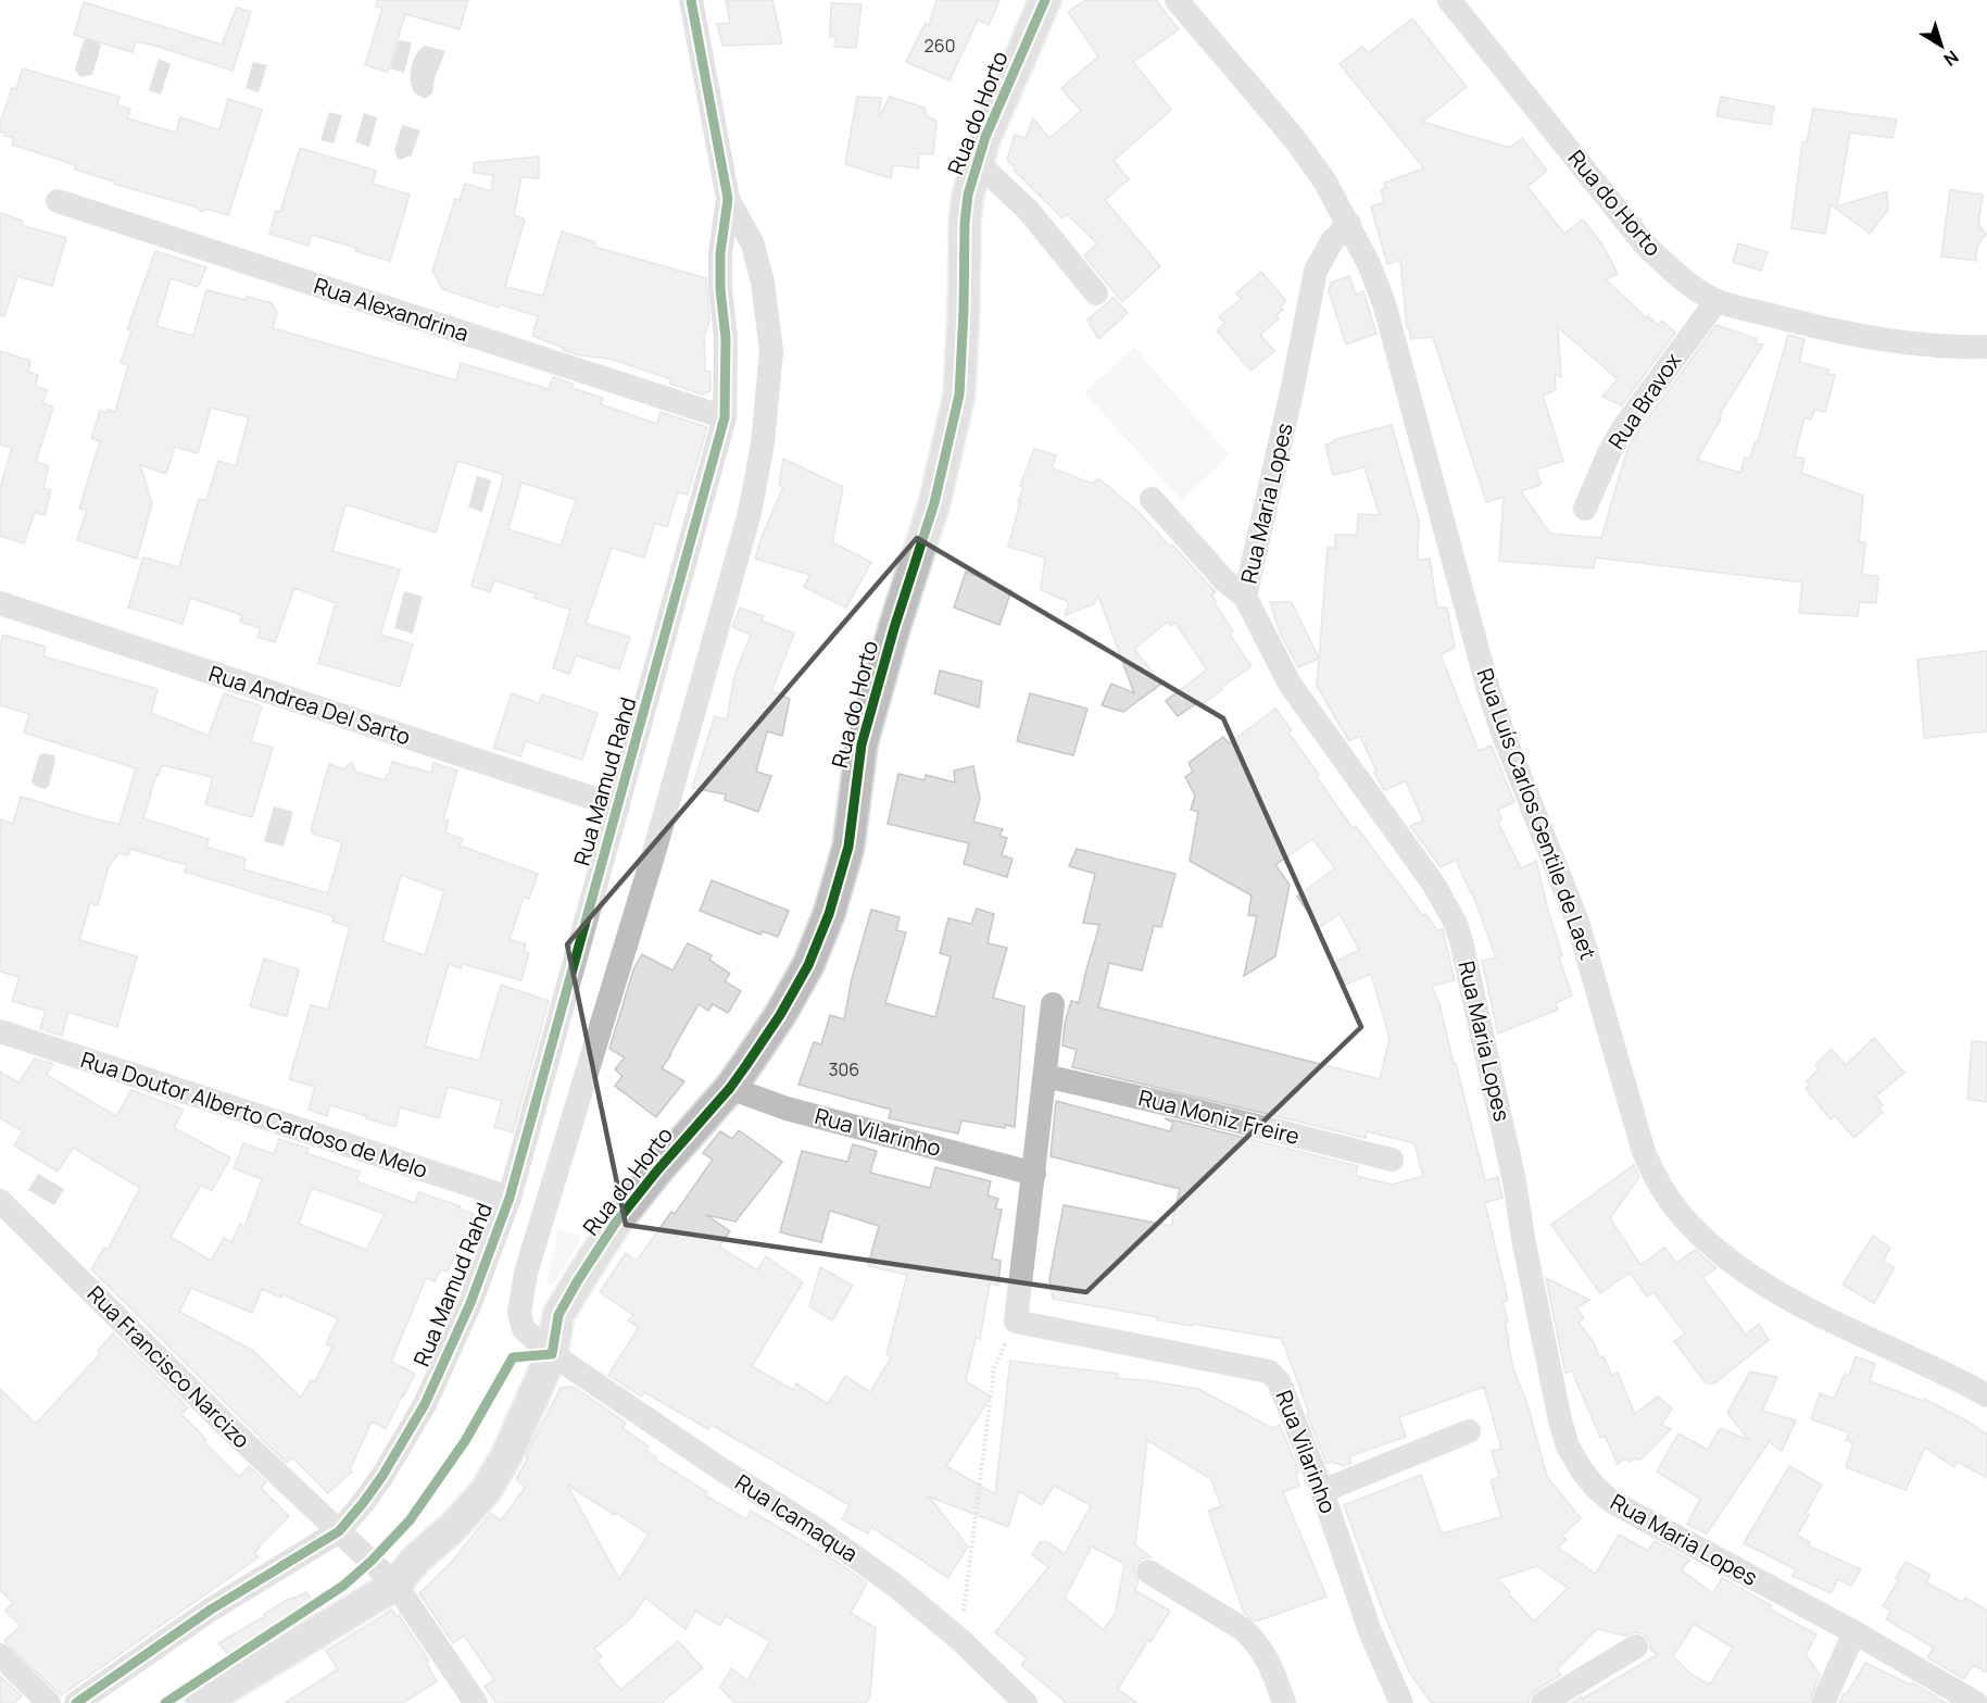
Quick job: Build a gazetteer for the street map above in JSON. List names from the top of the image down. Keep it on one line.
{"streets":{"main road":["Rua do Horto"],"street":["Rua Alexandrina","Rua Bravox","Rua Maria Lopes","Rua Andrea Del Sarto","Rua Mamud Rahd","Rua Luís Carlos Gentile de Laet","Rua Doutor Alberto Cardoso de Melo","Rua Moniz Freire","Rua Vilarinho","Rua Francisco Narcizo","Rua Icamaqua"]},"crossings":[["Rua do Horto","Rua Bravox"],["Rua do Horto","Rua Mamud Rahd"],["Rua do Horto","Rua Vilarinho"],["Rua do Horto","Rua Icamaqua"],["Rua Alexandrina","Rua Mamud Rahd"],["Rua Maria Lopes","Rua Luís Carlos Gentile de Laet"],["Rua Andrea Del Sarto","Rua Mamud Rahd"],["Rua Mamud Rahd","Rua Doutor Alberto Cardoso de Melo"],["Rua Mamud Rahd","Rua Francisco Narcizo"],["Rua Mamud Rahd","Rua Icamaqua"]],"house_numbers":["260","306"],"north":"bottom right"}
